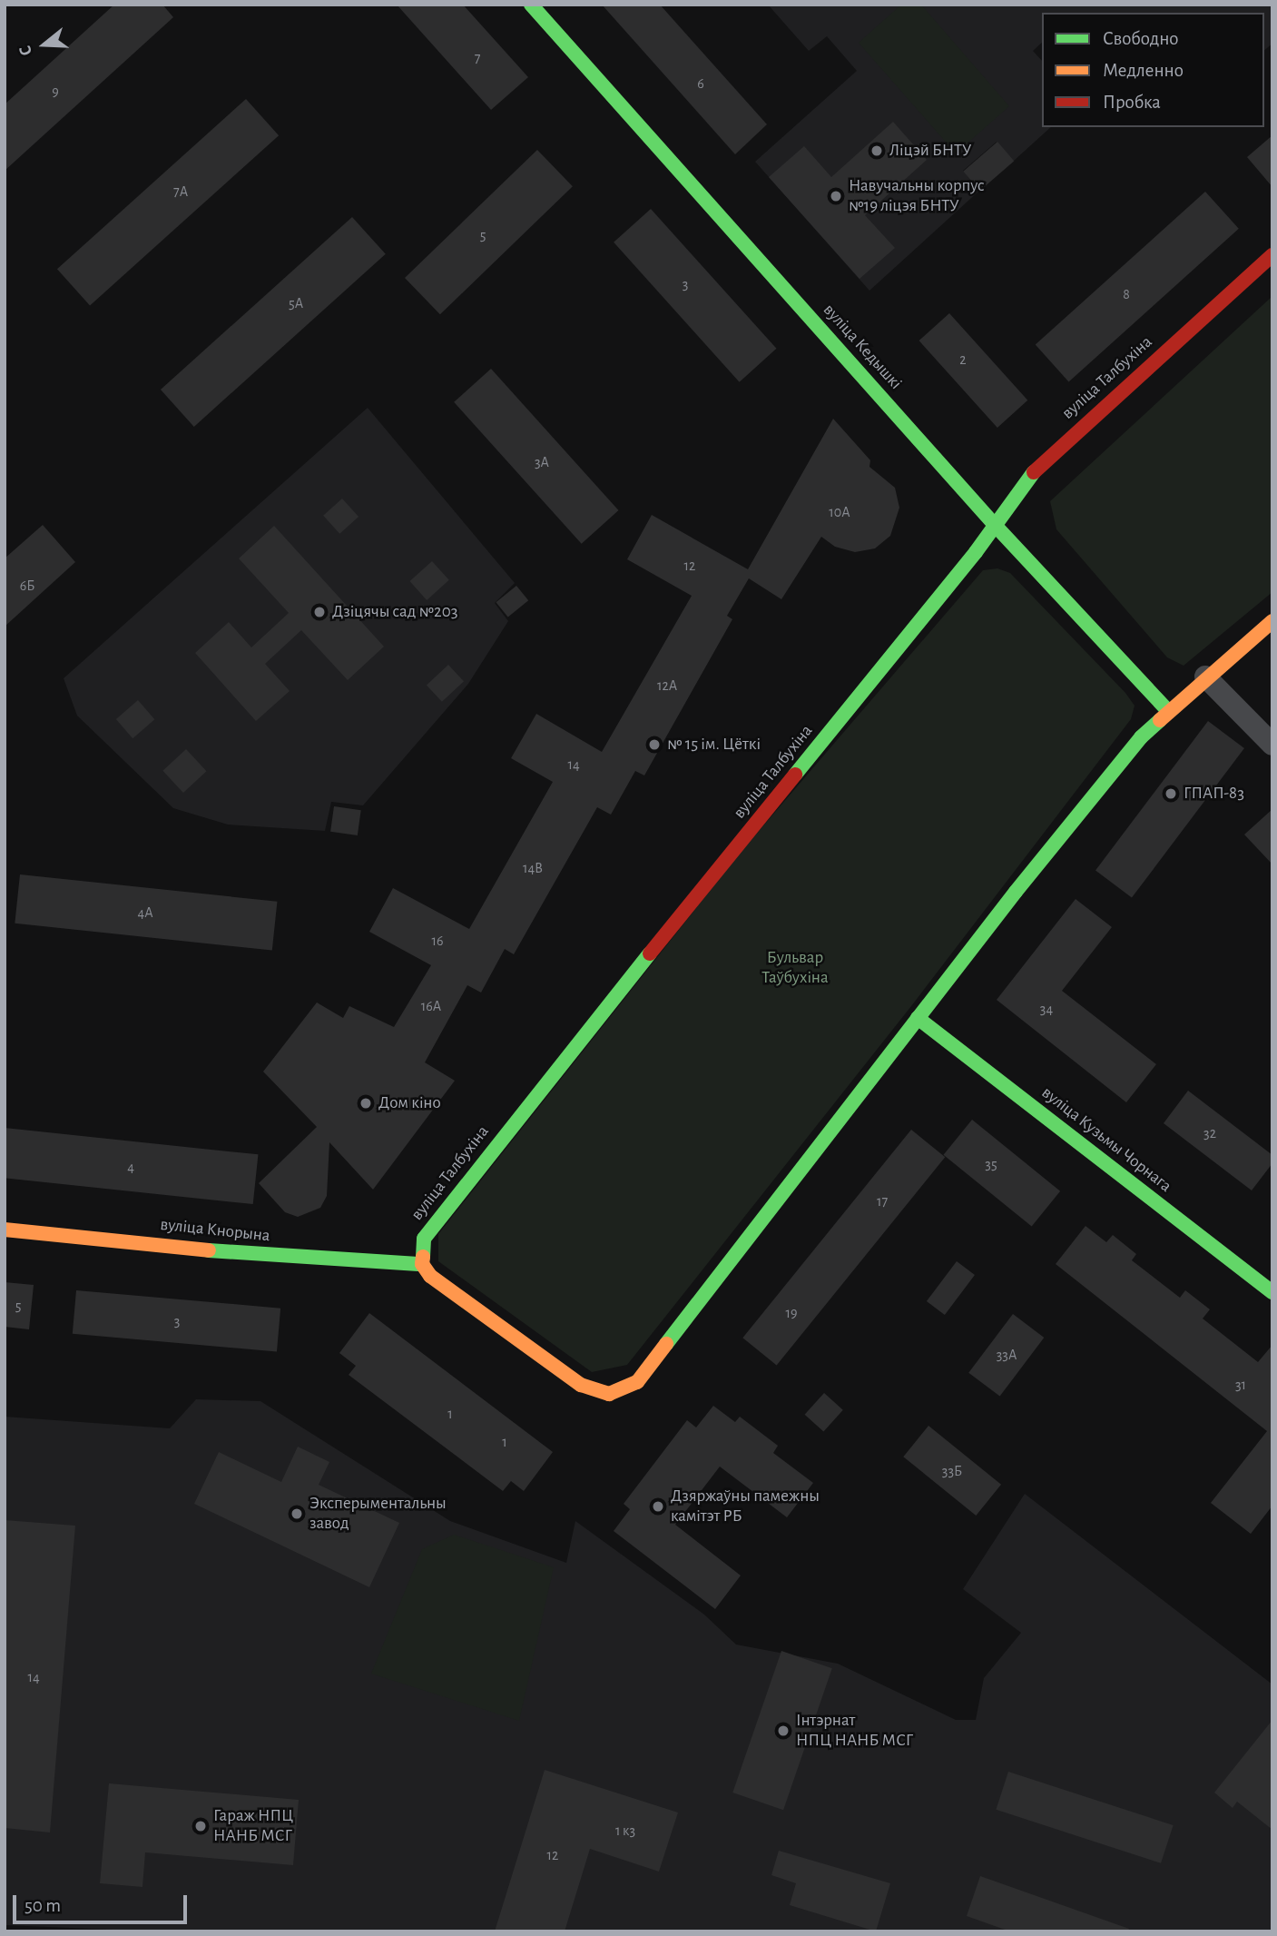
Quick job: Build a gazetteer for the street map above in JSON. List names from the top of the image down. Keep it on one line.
{"streets":{"main road":["вуліца Кедышкі","вуліца Талбухіна","вуліца Кузьмы Чорнага","вуліца Кнорына"]},"crossings":[["вуліца Кедышкі","вуліца Талбухіна"],["вуліца Талбухіна","вуліца Кнорына"]],"parks":["Бульвар Таўбухіна"],"places":["Ліцэй БНТУ","Навучальны корпус №19 ліцэя БНТУ","Дзіцячы сад №203","№ 15 ім. Цёткі","ГПАП-83","Дом кіно","Дзяржаўны памежны камітэт РБ","Эксперыментальны завод","Інтэрнат НПЦ НАНБ МСГ","Гараж НПЦ НАНБ МСГ"],"house_numbers":["7","6","9","7А","5","3","8","5А","2","3А","10А","12","6Б","12А","14","14В","4А","16","16А","34","32","35","4","17","5","19","3","33А","31","1","1","33Б","14","1 к3","12"],"legend":["Свободно","Медленно","Пробка"],"scale_bar":"50 m","north":"left"}
